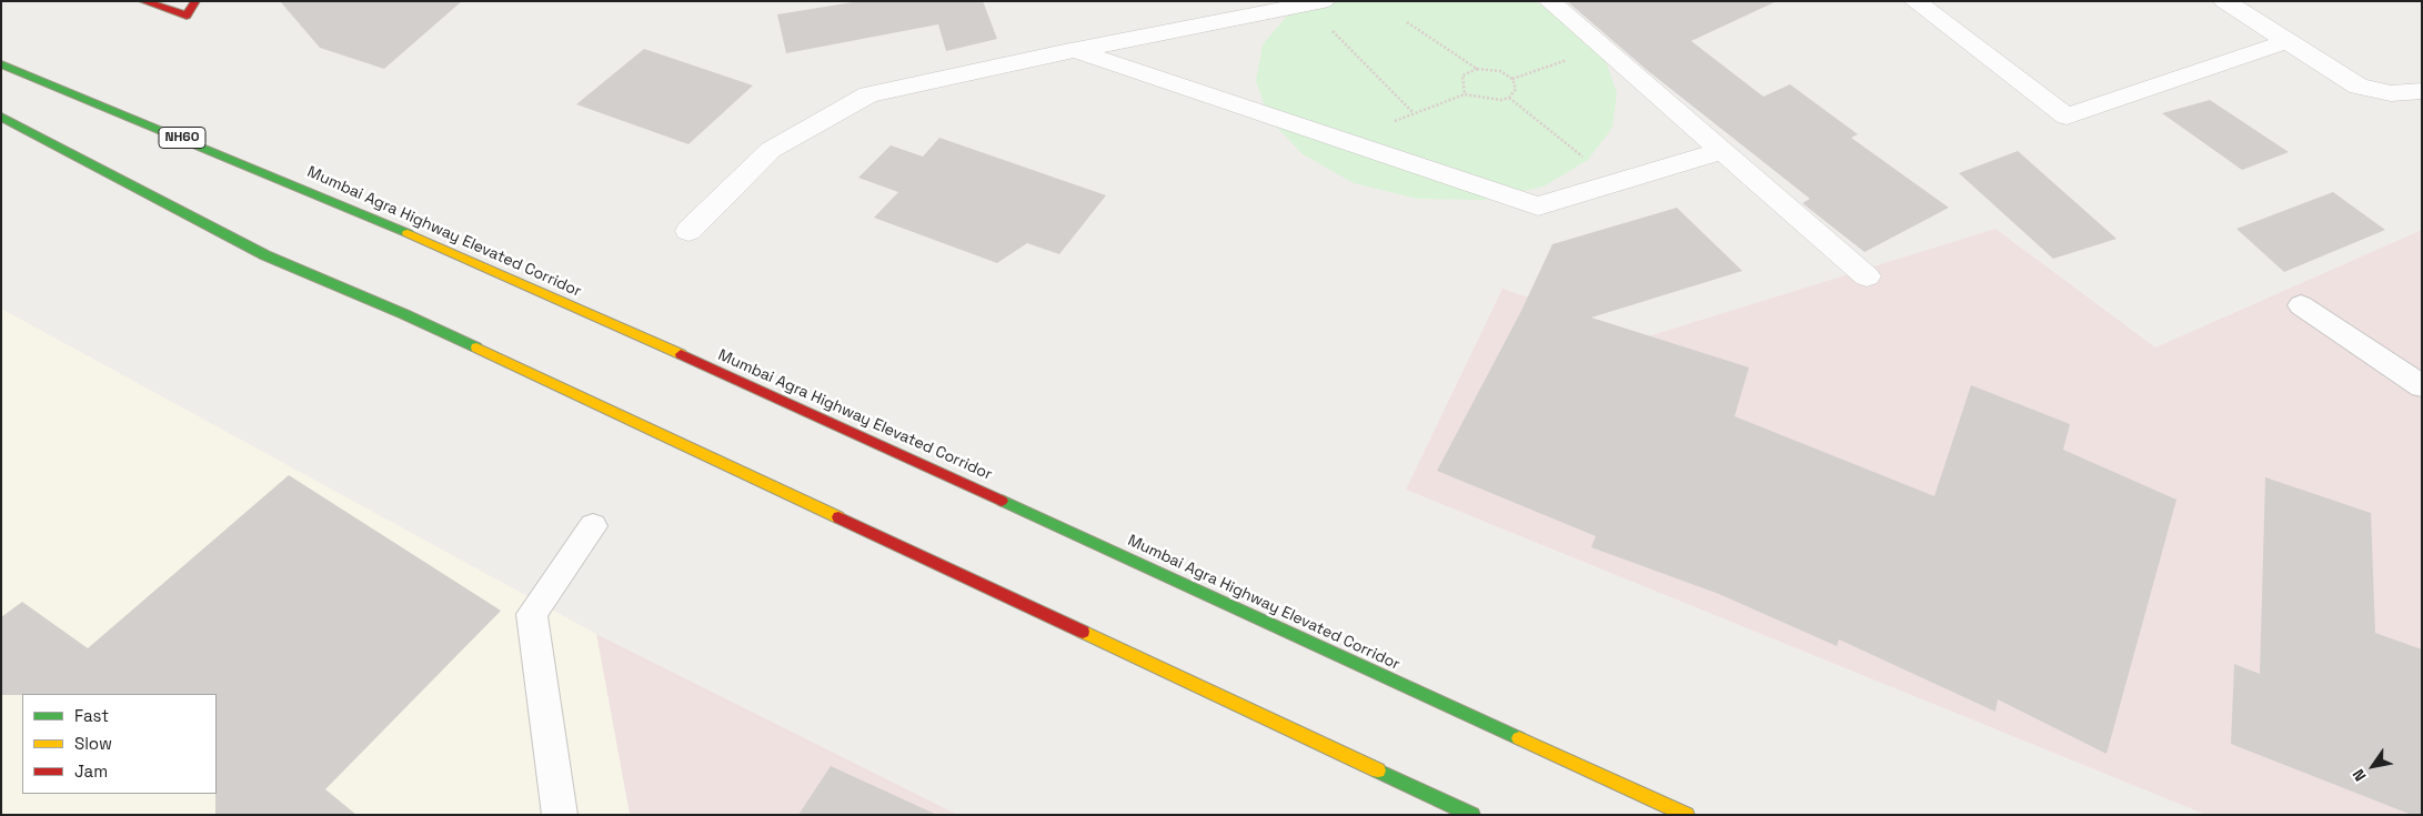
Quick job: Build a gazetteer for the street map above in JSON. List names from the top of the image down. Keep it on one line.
{"streets":{"main road":["NH60","Mumbai Agra Highway Elevated Corridor"]},"legend":["Fast","Slow","Jam"],"north":"bottom left"}
